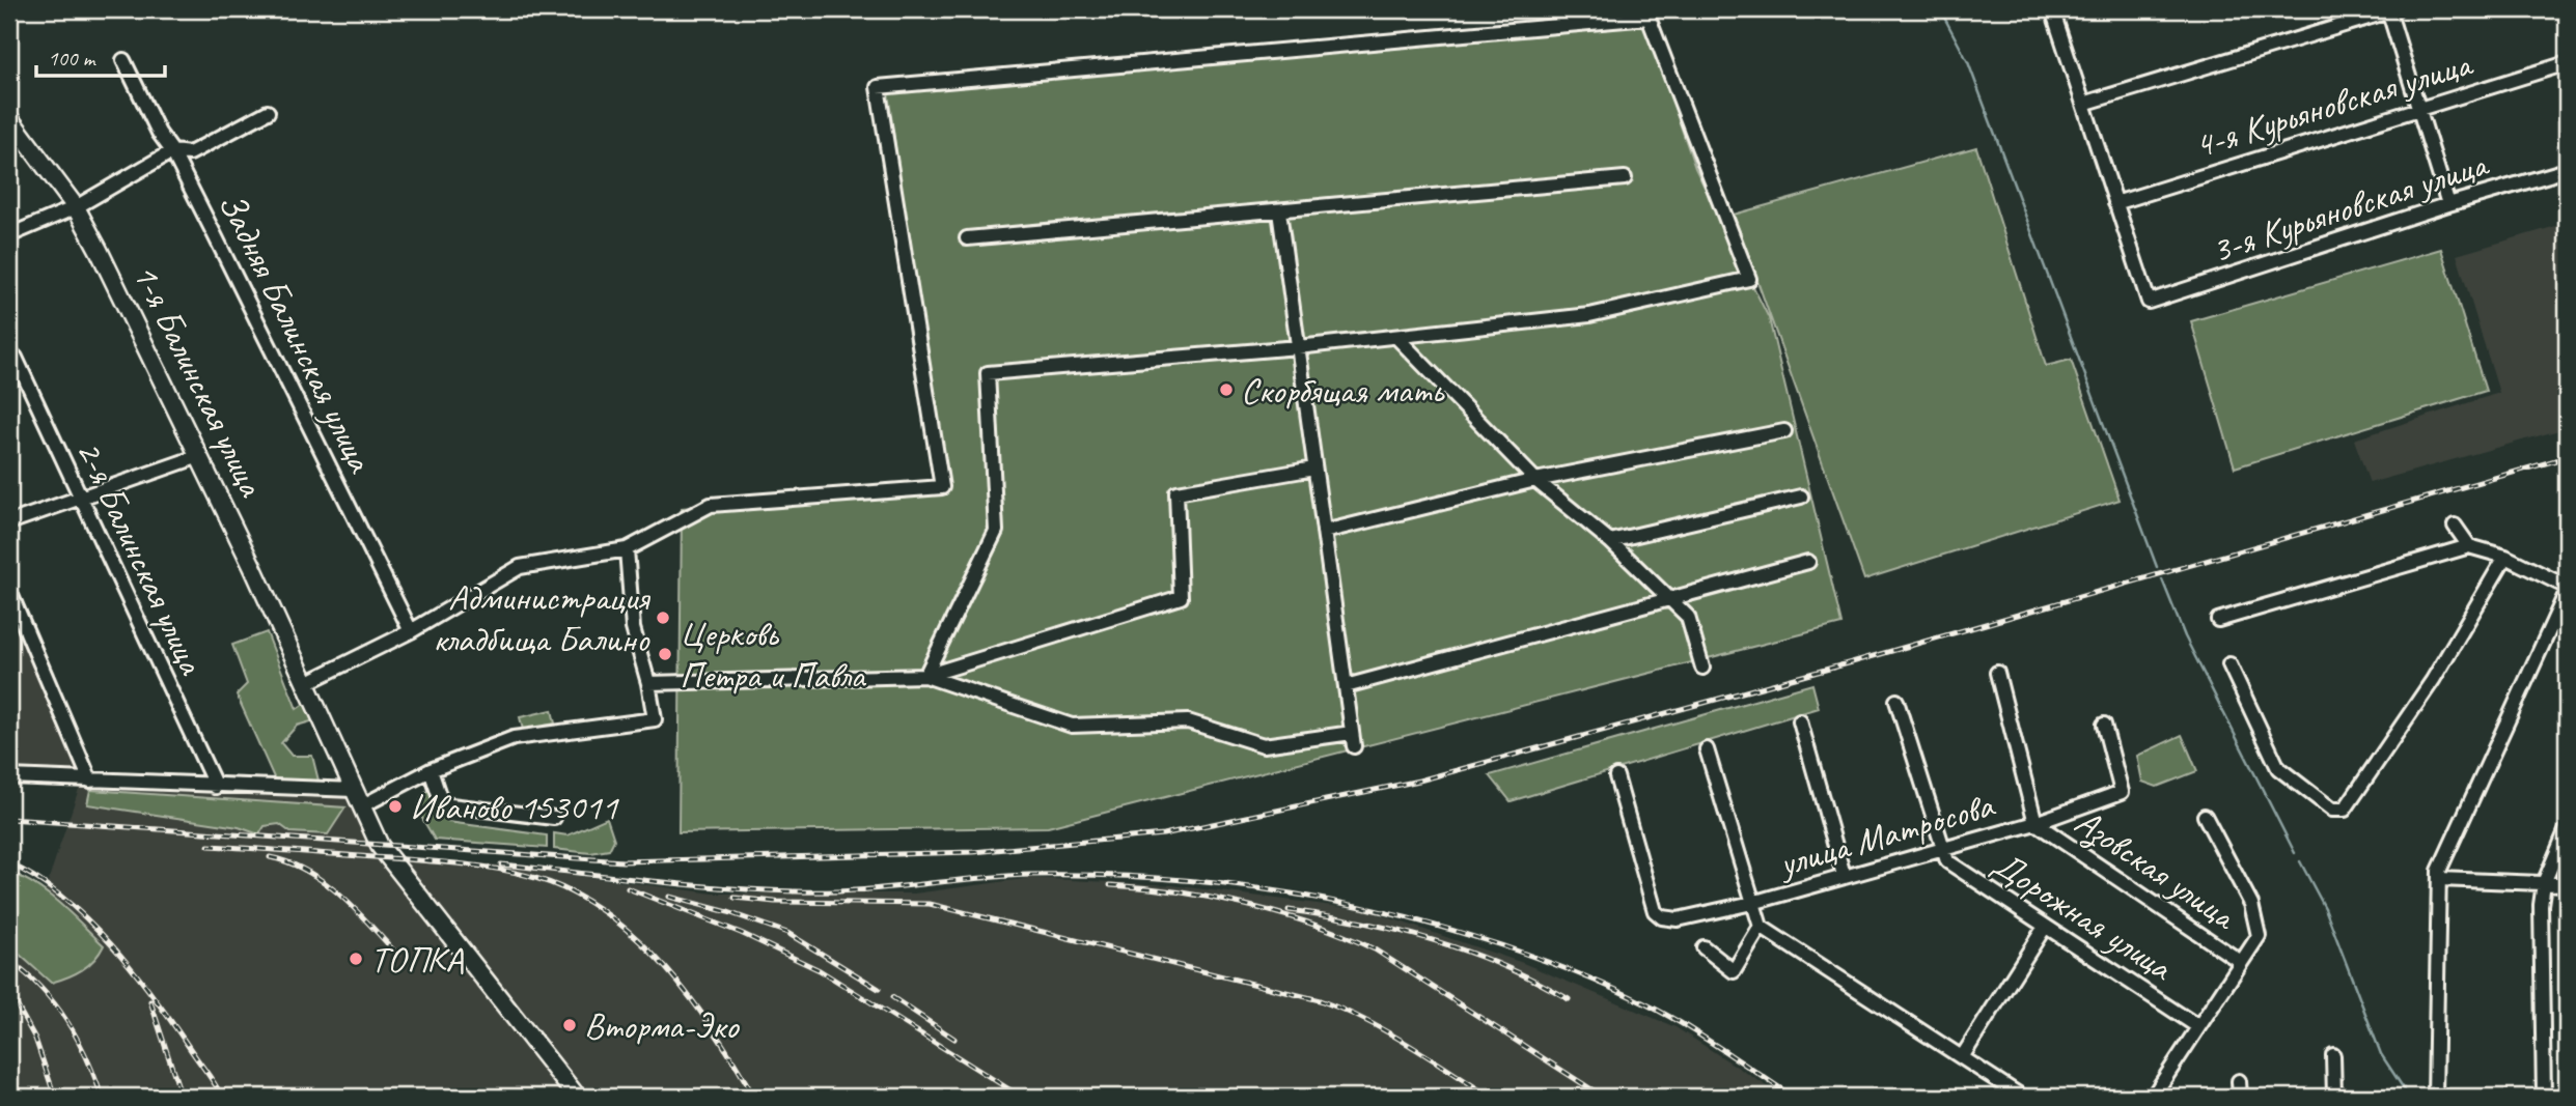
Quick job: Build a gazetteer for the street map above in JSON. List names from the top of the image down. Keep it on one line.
{"streets":{"main road":["1-я Балинская улица"],"street":["4-я Курьяновская улица","3-я Курьяновская улица","Задняя Балинская улица","2-я Балинская улица","улица Матросова","Азовская улица","Дорожная улица"]},"crossings":[["4-я Курьяновская улица","3-я Курьяновская улица"],["улица Матросова","Азовская улица"],["улица Матросова","Дорожная улица"]],"places":["Скорбящая мать","Администрация кладбища Балино","Церковь Петра и Павла","Иваново 153011","ТОПКА","Вторма-Эко"],"scale_bar":"100 m"}
